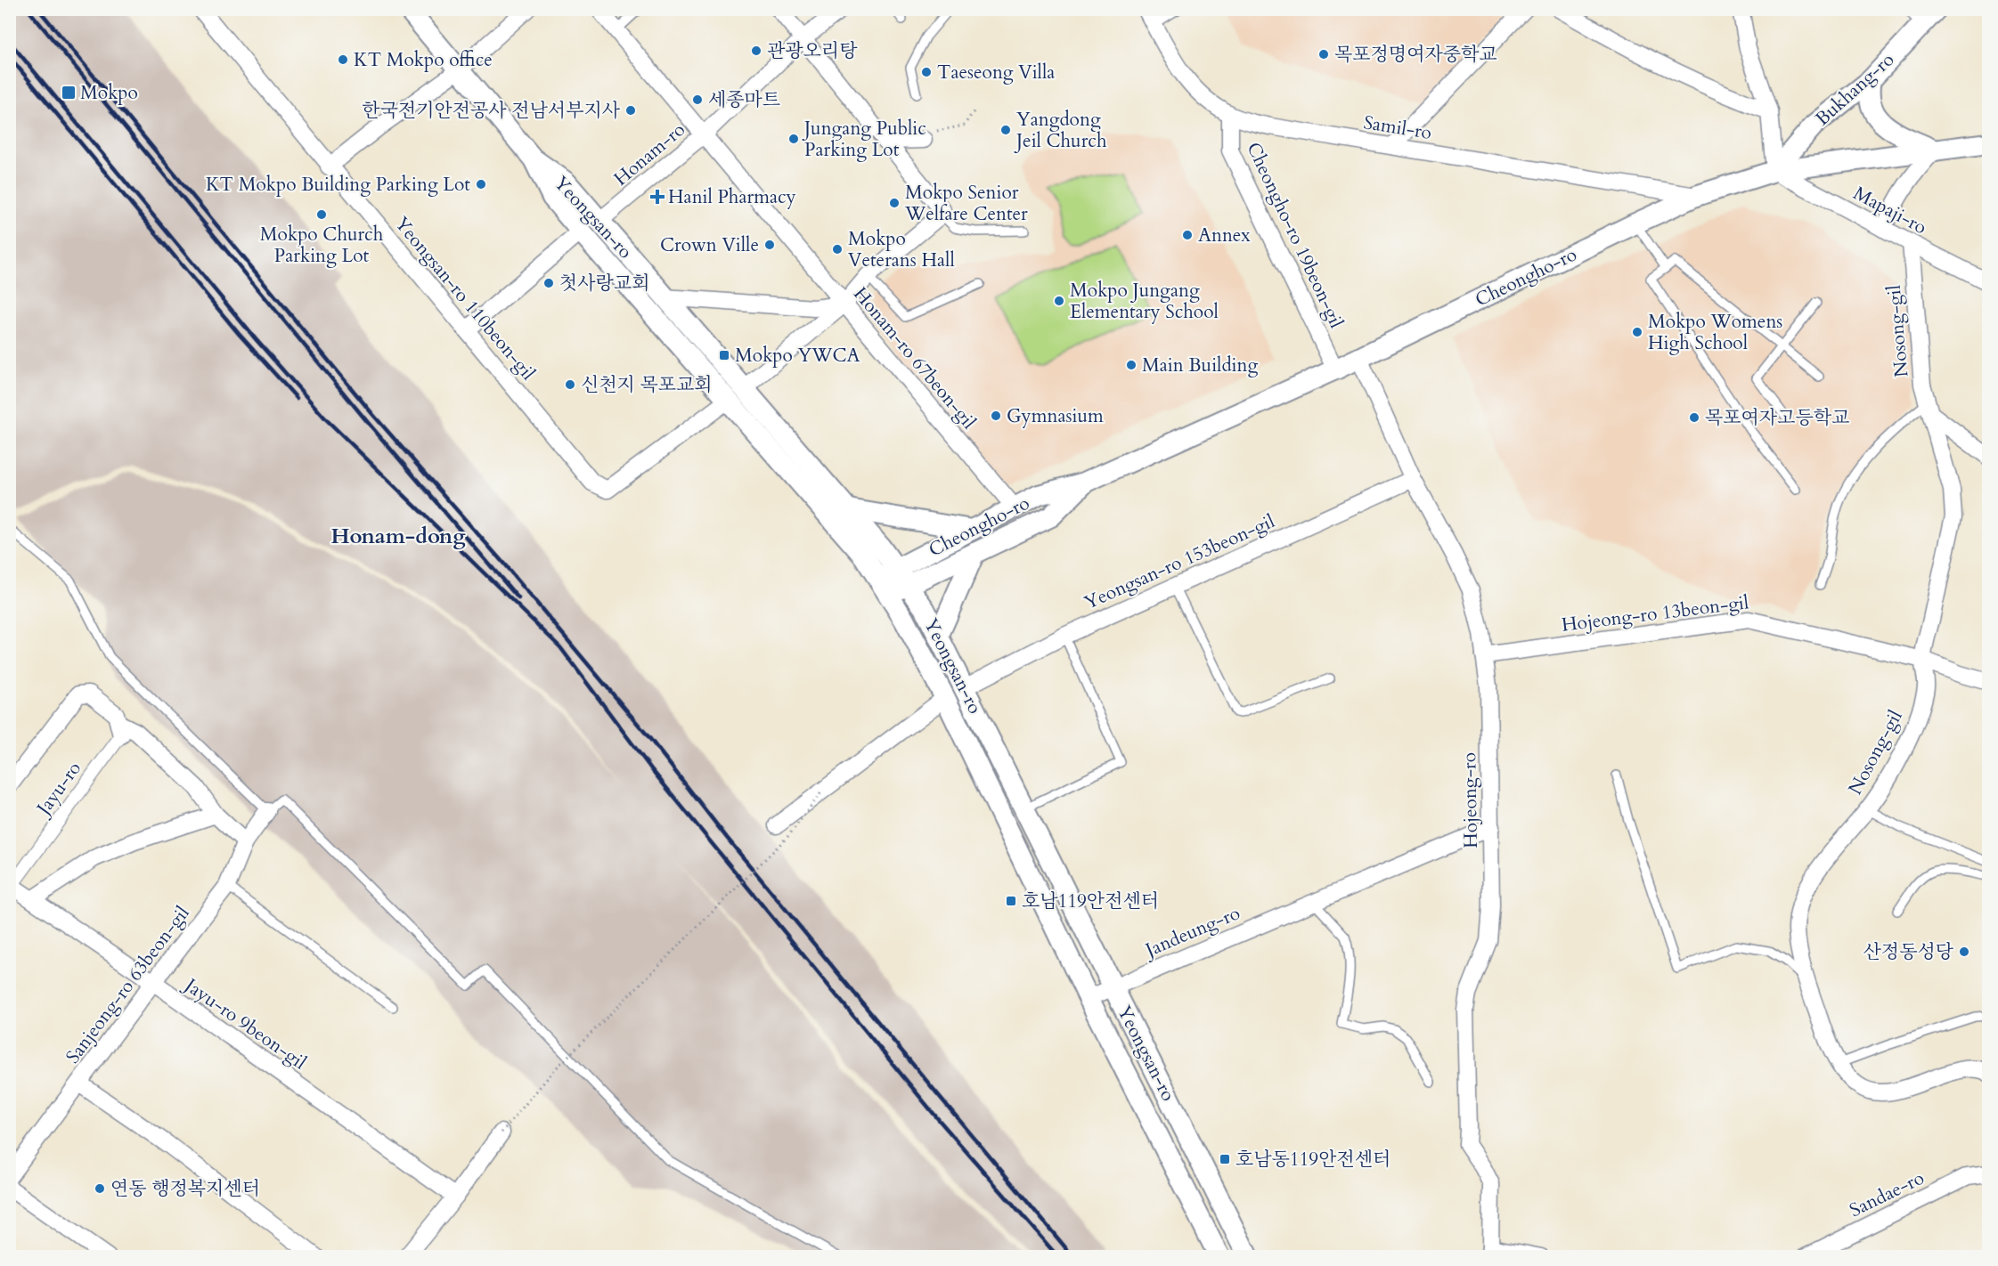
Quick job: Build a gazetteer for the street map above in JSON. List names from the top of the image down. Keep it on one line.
{"streets":{"street":["Bukhang-ro","Samil-ro","Honam-ro","Mapaji-ro","Yeongsan-ro","Cheongho-ro 19beon-gil","Cheongho-ro","Yeongsan-ro 110beon-gil","Nosong-gil","Honam-ro 67beon-gil","Yeongsan-ro 153beon-gil","Hojeong-ro 13beon-gil","Jayu-ro","Hojeong-ro","Jandeung-ro","Sanjeong-ro 63beon-gil","Jayu-ro 9beon-gil","Sandae-ro"]},"crossings":[["Bukhang-ro","Mapaji-ro"],["Bukhang-ro","Cheongho-ro"],["Samil-ro","Cheongho-ro 19beon-gil"],["Samil-ro","Cheongho-ro"],["Honam-ro","Yeongsan-ro"],["Honam-ro","Honam-ro 67beon-gil"],["Mapaji-ro","Cheongho-ro"],["Mapaji-ro","Nosong-gil"],["Yeongsan-ro","Cheongho-ro"],["Yeongsan-ro","Yeongsan-ro 110beon-gil"],["Yeongsan-ro","Yeongsan-ro 153beon-gil"],["Yeongsan-ro","Jandeung-ro"],["Cheongho-ro 19beon-gil","Cheongho-ro"],["Cheongho-ro","Honam-ro 67beon-gil"],["Cheongho-ro","Hojeong-ro"],["Nosong-gil","Hojeong-ro 13beon-gil"],["Yeongsan-ro 153beon-gil","Hojeong-ro"],["Hojeong-ro 13beon-gil","Hojeong-ro"],["Jayu-ro","Jayu-ro 9beon-gil"],["Hojeong-ro","Jandeung-ro"],["Sanjeong-ro 63beon-gil","Jayu-ro 9beon-gil"]],"districts":["Honam-dong"],"places":{"other":["관광오리탕","목포정명여자중학교","KT Mokpo office","Taeseong Villa","세종마트","한국전기안전공사 전남서부지사","Yangdong Jeil Church","Jungang Public Parking Lot","KT Mokpo Building Parking Lot","Mokpo Senior Welfare Center","Mokpo Church Parking Lot","Annex","Crown Ville","Mokpo Veterans Hall","첫사랑교회","Mokpo Jungang Elementary School","Mokpo Womens High School","Main Building","신천지 목포교회","Gymnasium","목포여자고등학교","산정동성당","연동 행정복지센터"],"transit":["Mokpo","Mokpo YWCA","호남119안전센터","호남동119안전센터"],"health":["Hanil Pharmacy"]}}
